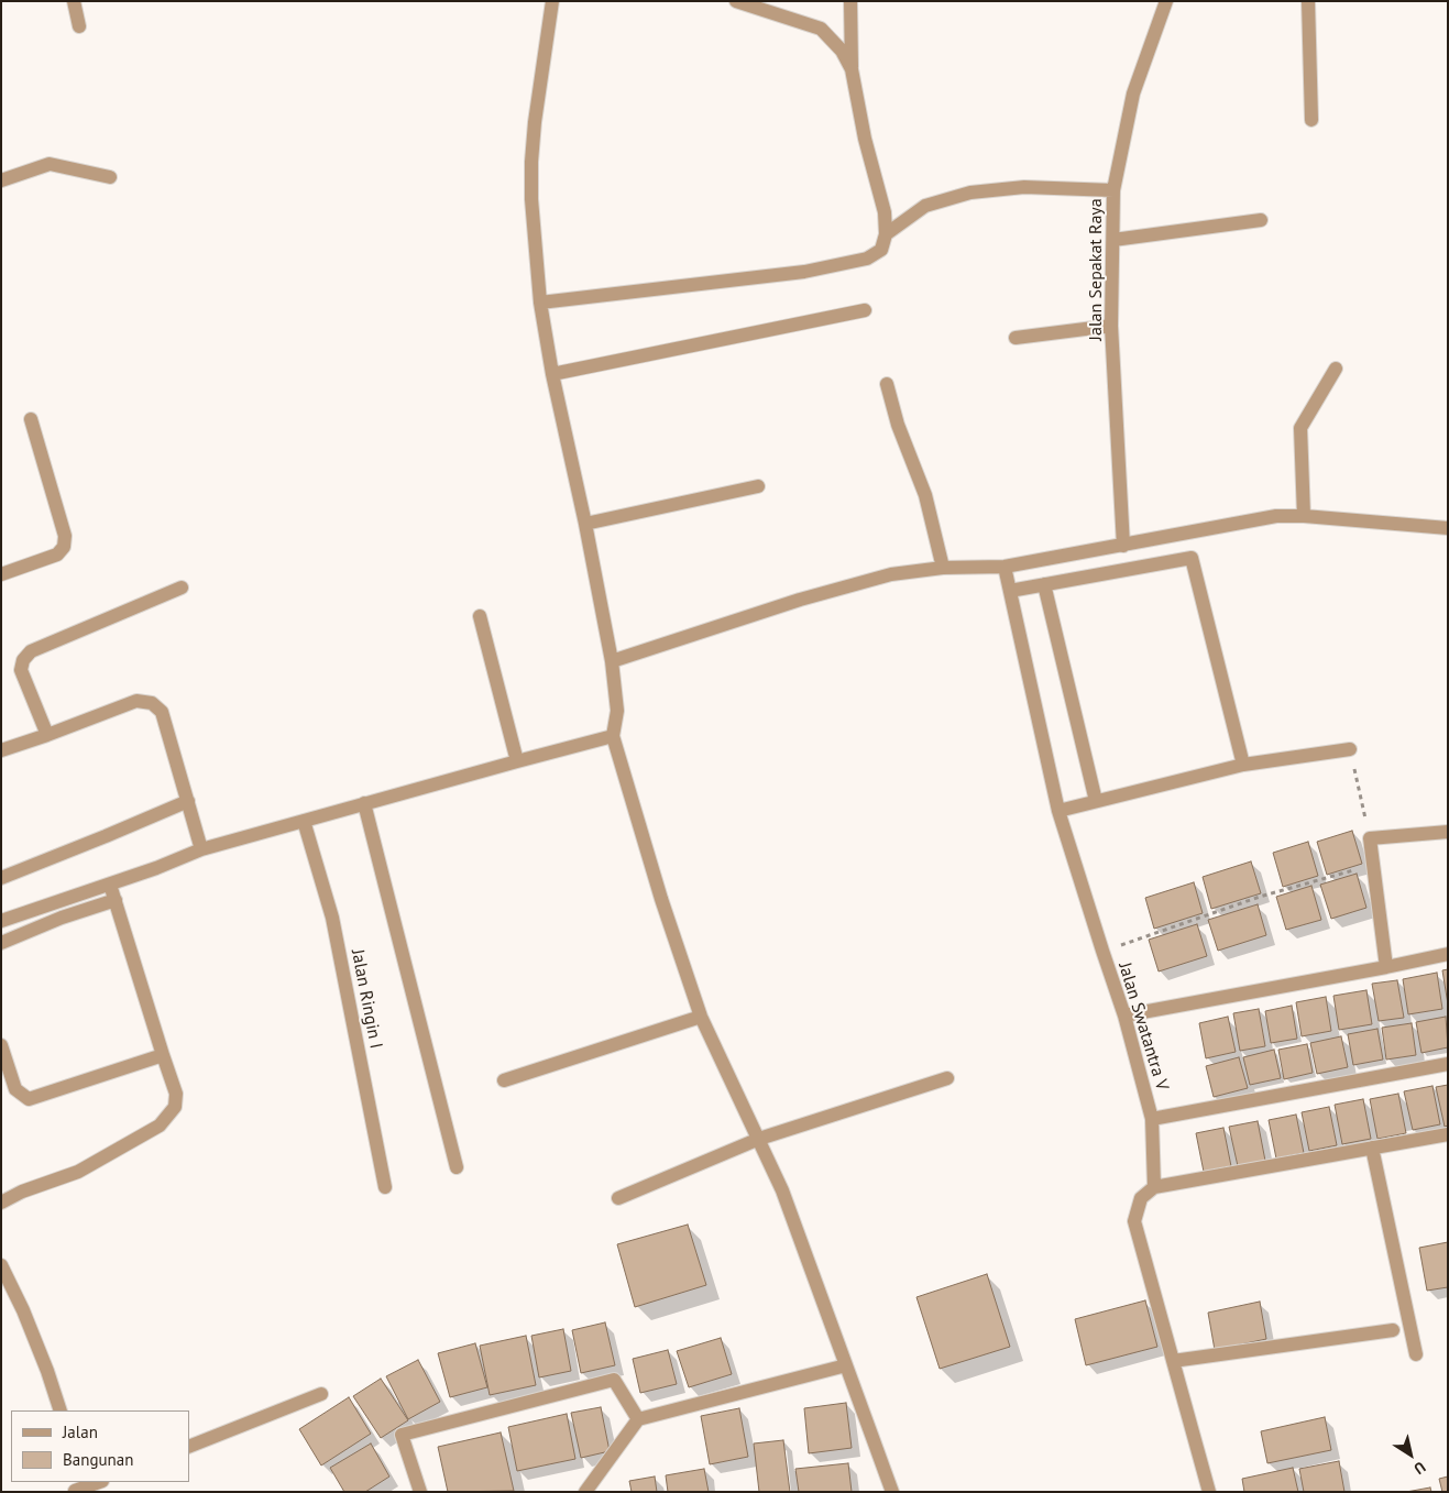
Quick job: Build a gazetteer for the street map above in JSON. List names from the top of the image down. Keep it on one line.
{"streets":{"street":["Jalan Sepakat Raya","Jalan Ringin I","Jalan Swatantra V"]},"legend":["Jalan","Bangunan"],"north":"bottom right"}
